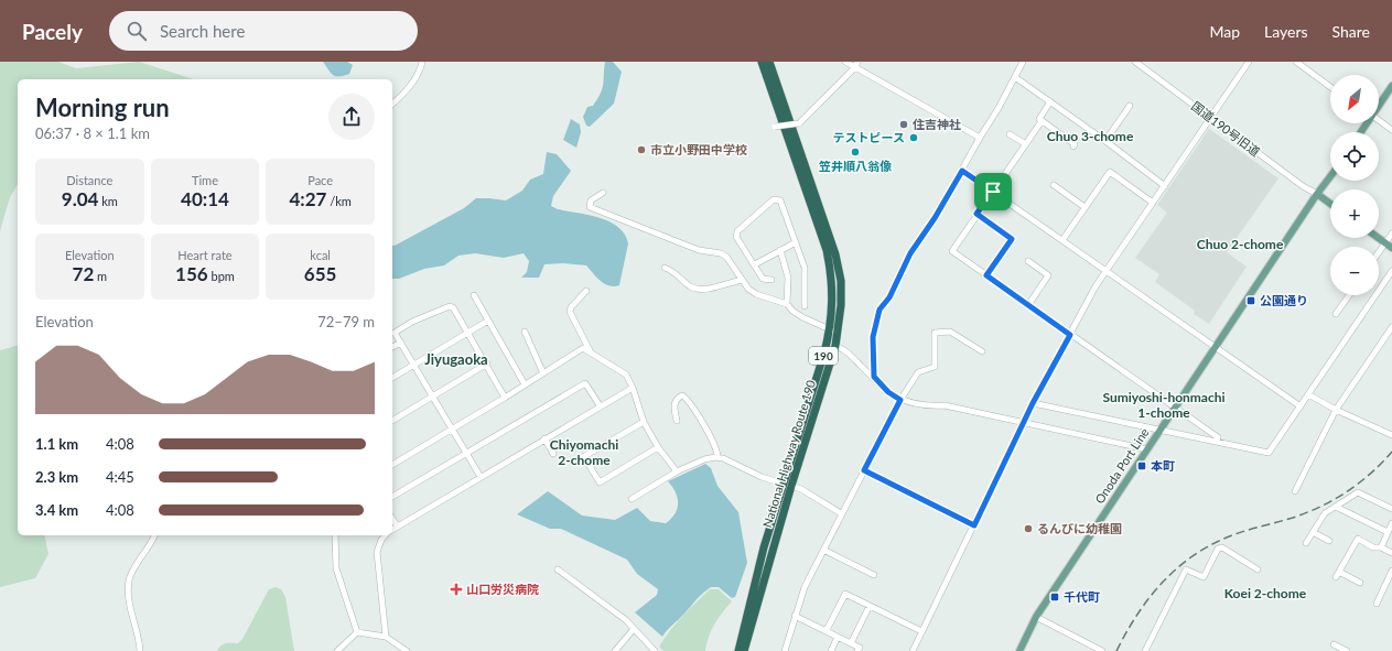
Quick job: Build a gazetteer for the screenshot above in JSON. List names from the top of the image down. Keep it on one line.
{"streets":{"highway":["190","National Highway Route 190"],"main road":["Onoda Port Line"],"street":["国道190号旧道"]},"crossings":[["国道190号旧道","Onoda Port Line"]],"districts":["Chuo 3-chome","Chuo 2-chome","Jiyugaoka","Sumiyoshi-honmachi 1-chome","Chiyomachi 2-chome","Koei 2-chome"],"places":{"other":["住吉神社","テストピース","市立小野田中学校","笠井順八翁像","るんびに幼稚園"],"transit":["公園通り","本町","千代町"],"health":["山口労災病院"]},"north":"bottom left","page":{"header":"Pacely","search":"Search here","nav":["Map","Layers","Share"],"map_buttons":["+","−"],"heading":["Morning run","06:37 · 8 × 1.1 km"],"stats":[["Distance","9.04 km"],["Time","40:14"],["Pace","4:27 /km"],["Elevation","72 m"],["Heart rate","156 bpm"],["kcal","655"]],"chart":["Elevation","72–79 m"],"list":[{"name":"1.1 km","note":"4:08"},{"name":"2.3 km","note":"4:45"},{"name":"3.4 km","note":"4:08"}]}}
